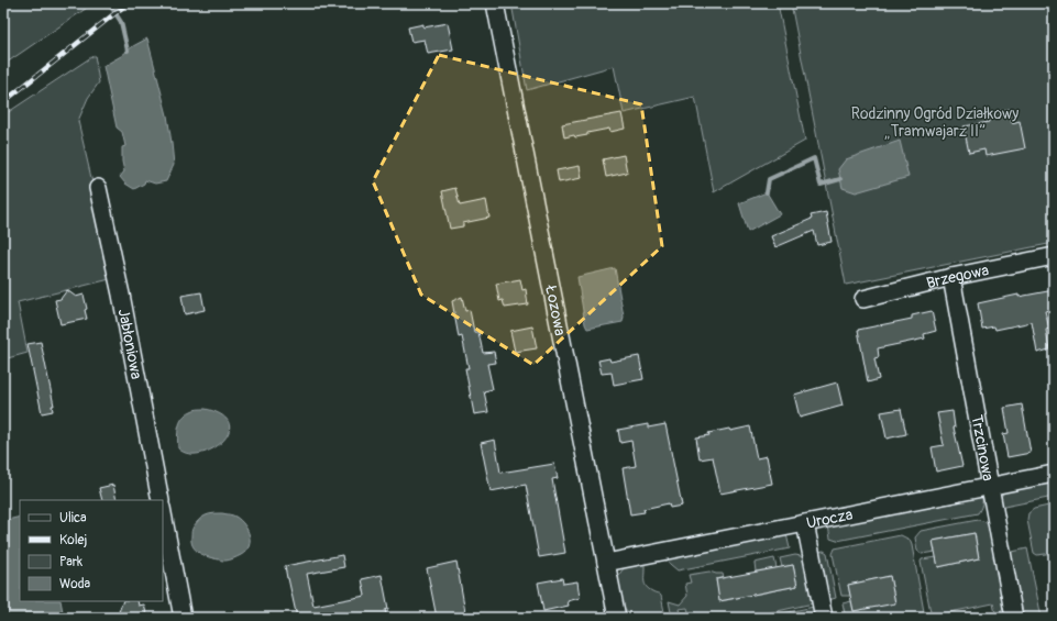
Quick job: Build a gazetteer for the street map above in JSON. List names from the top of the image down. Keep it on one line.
{"streets":{"street":["Brzegowa","Łozowa","Jabłoniowa","Trzcinowa","Urocza"]},"crossings":[["Brzegowa","Trzcinowa"],["Łozowa","Urocza"],["Trzcinowa","Urocza"]],"parks":["Rodzinny Ogród Działkowy „Tramwajarz II”"],"legend":["Ulica","Kolej","Park","Woda"]}
